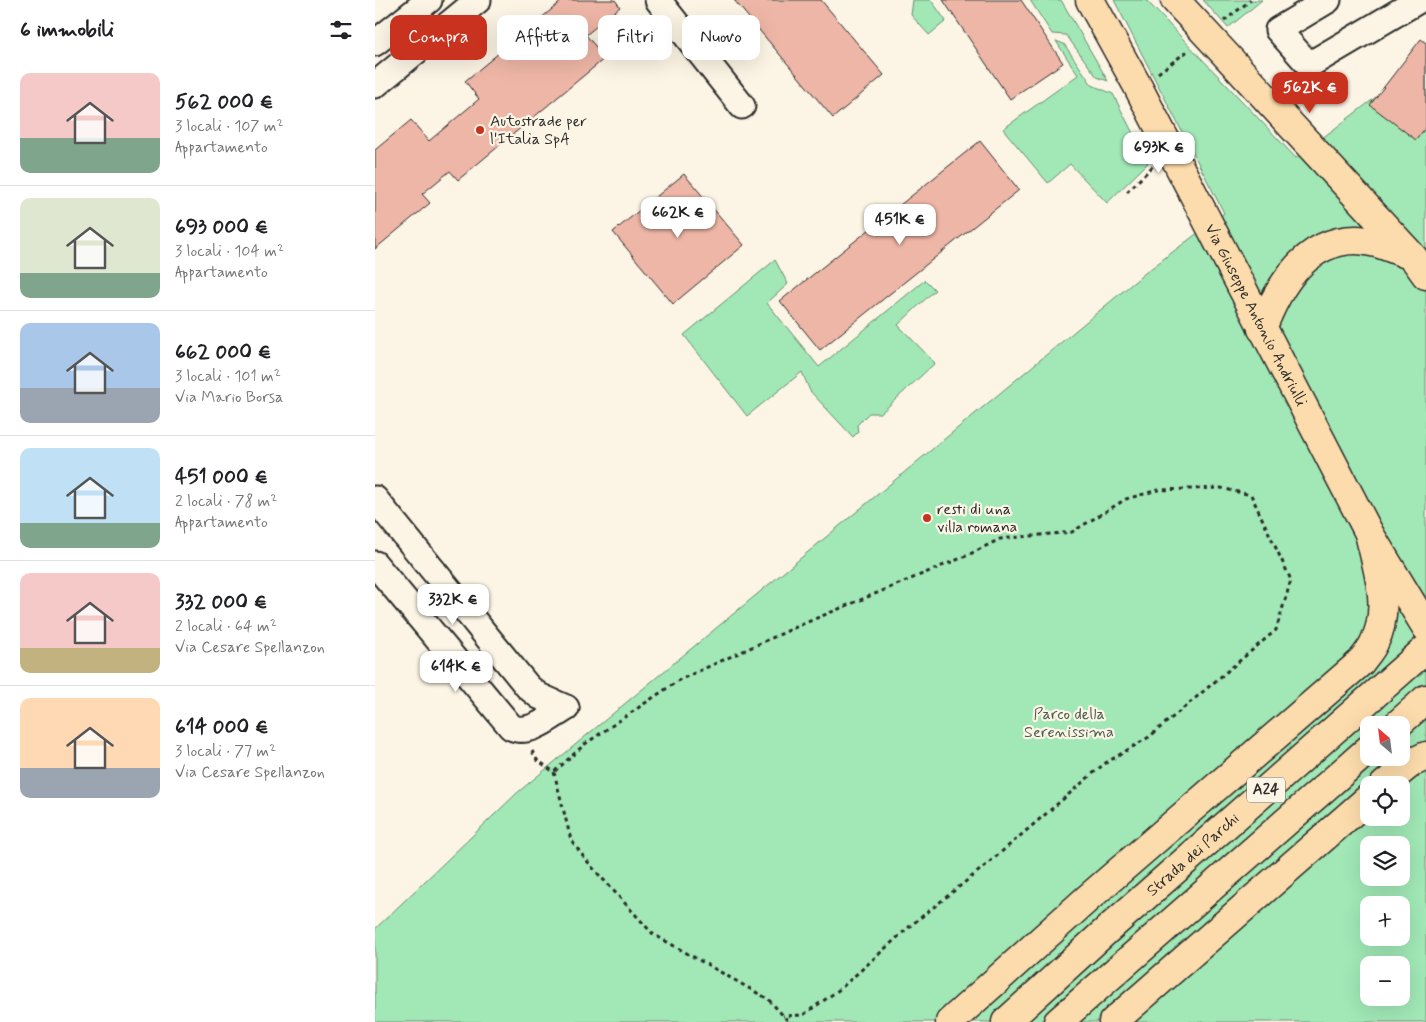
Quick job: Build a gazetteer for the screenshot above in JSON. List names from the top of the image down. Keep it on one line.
{"streets":{"main road":["Via Giuseppe Antonio Andriulli","A24","Strada dei Parchi"]},"parks":["Parco della Serenissima"],"places":["Autostrade per l'Italia SpA","resti di una villa romana"],"north":"top left","page":{"heading":"6 immobili","chip":["Compra","Affitta","Filtri","Nuovo"],"list":[{"name":"562 000 €","note":"3 locali · 107 m² · Appartamento"},{"name":"693 000 €","note":"3 locali · 104 m² · Appartamento"},{"name":"662 000 €","note":"3 locali · 101 m² · Via Mario Borsa"},{"name":"451 000 €","note":"2 locali · 78 m² · Appartamento"},{"name":"332 000 €","note":"2 locali · 64 m² · Via Cesare Spellanzon"},{"name":"614 000 €","note":"3 locali · 77 m² · Via Cesare Spellanzon"}],"price":["562K €","693K €","662K €","451K €","332K €","614K €"],"map_buttons":["+","−"]}}
